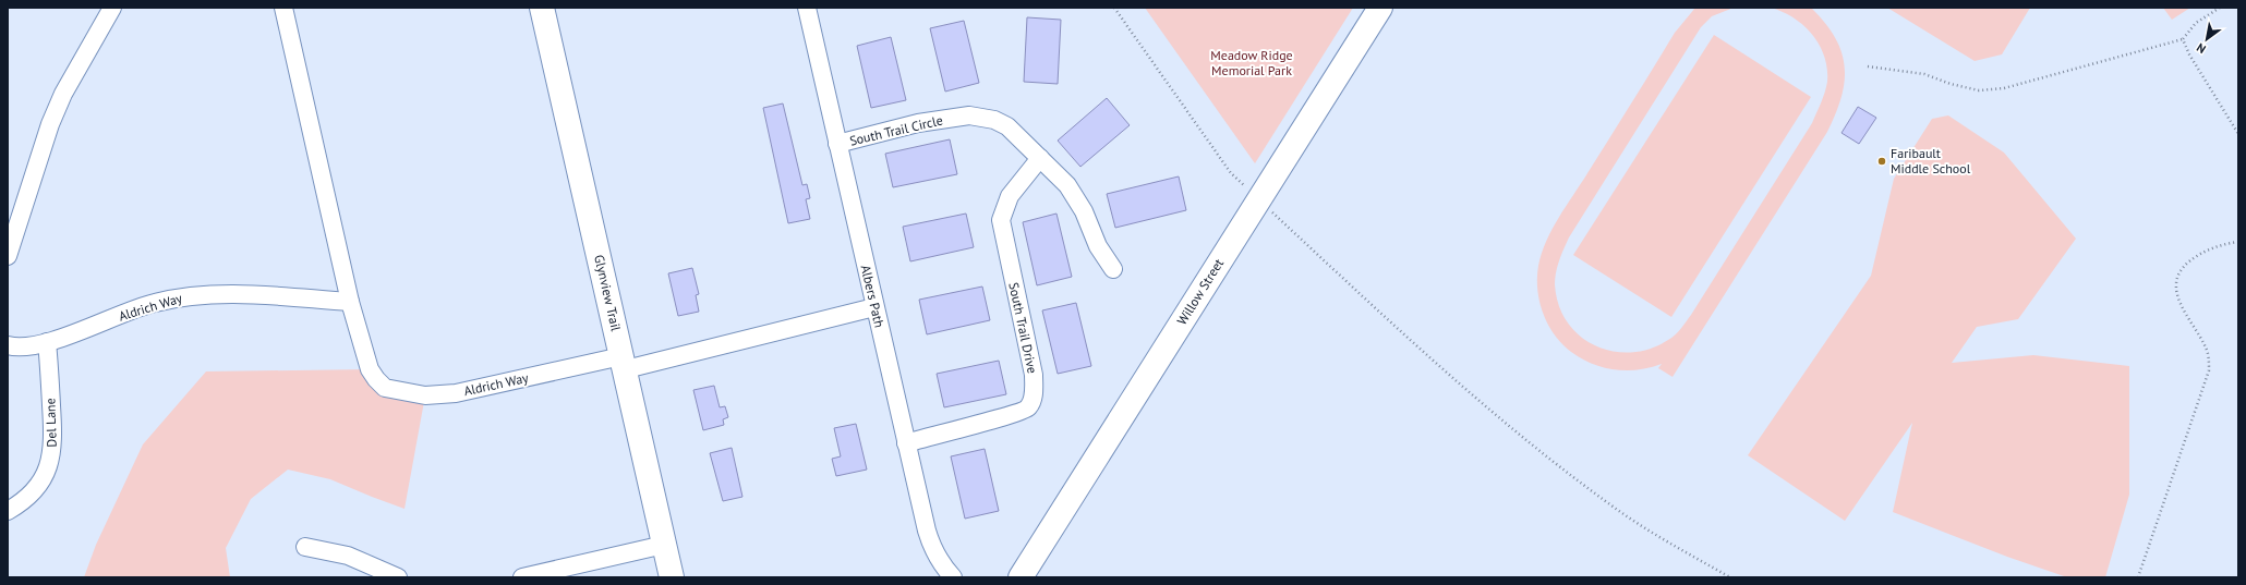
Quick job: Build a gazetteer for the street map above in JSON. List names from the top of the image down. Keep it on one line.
{"streets":{"street":["South Trail Circle","Willow Street","Glynview Trail","Albers Path","Aldrich Way","South Trail Drive","Del Lane"]},"crossings":[["South Trail Circle","Albers Path"],["South Trail Circle","South Trail Drive"],["Glynview Trail","Aldrich Way"],["Albers Path","Aldrich Way"],["Albers Path","South Trail Drive"],["Aldrich Way","Del Lane"]],"parks":["Meadow Ridge Memorial Park"],"places":["Faribault Middle School"],"north":"bottom left"}
